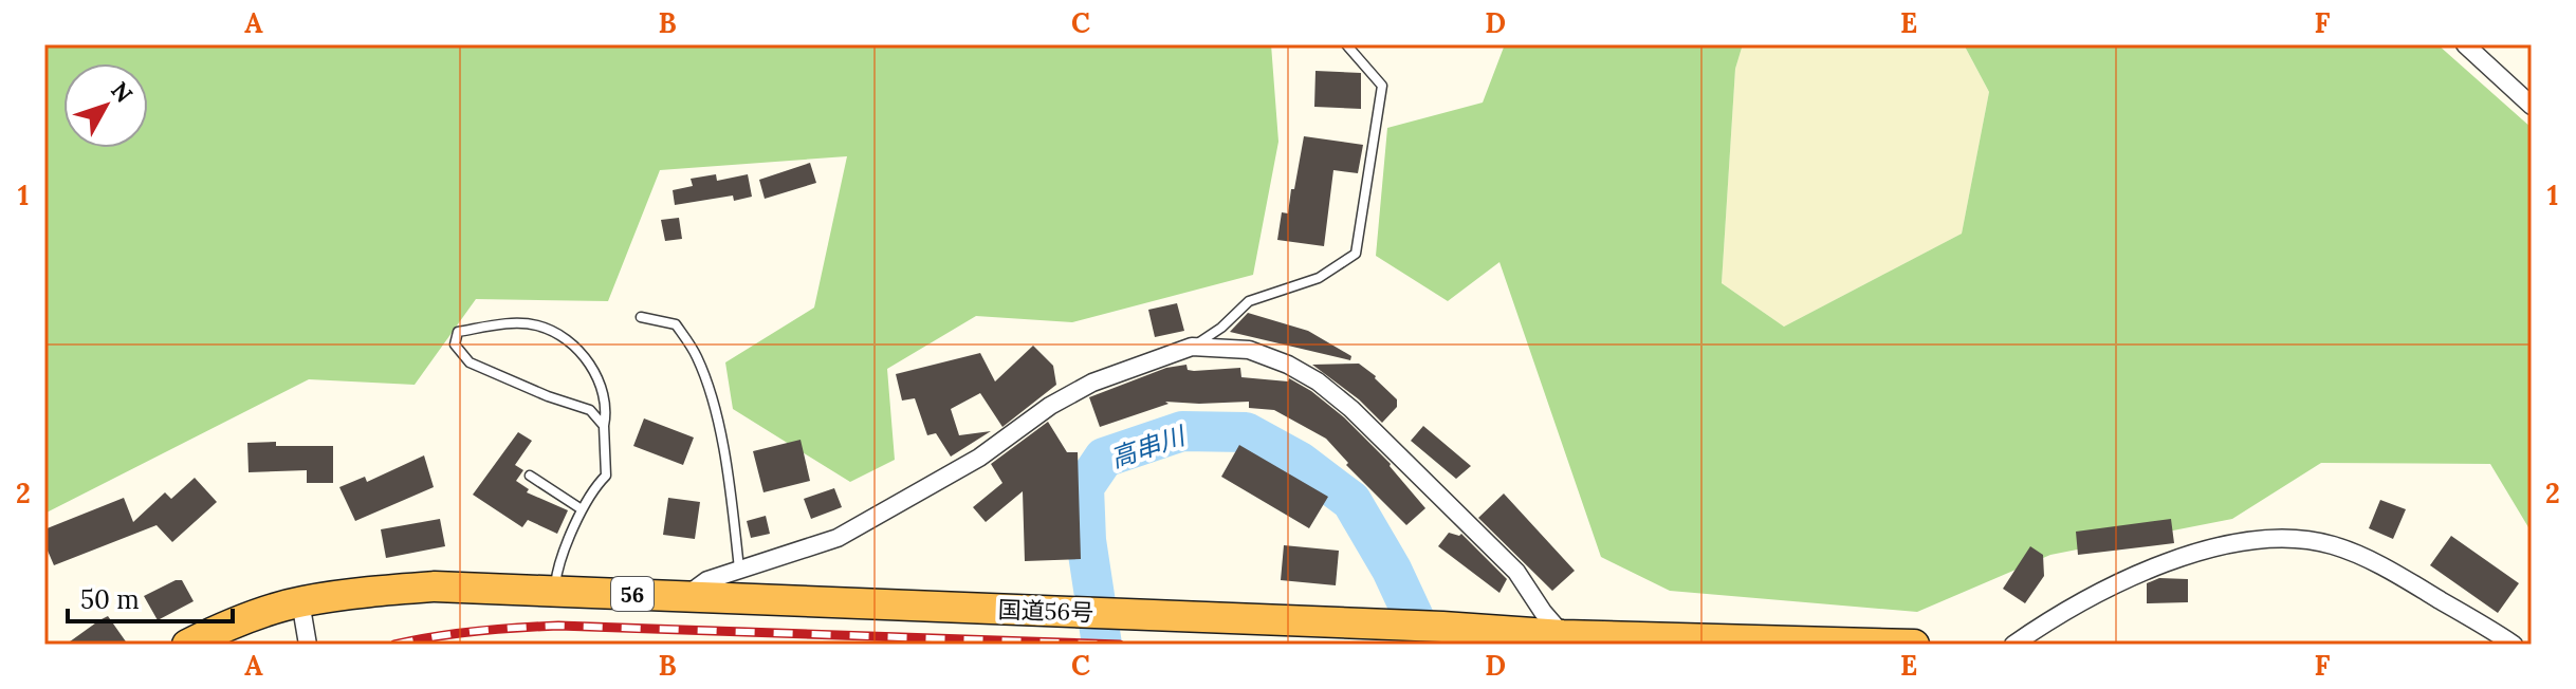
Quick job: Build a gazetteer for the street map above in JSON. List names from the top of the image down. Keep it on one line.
{"streets":{"highway":["56","国道56号"]},"water":["高串川"],"scale_bar":"50 m","north":"top right","grid":{"columns":["A","B","C","D","E","F"],"rows":["1","2"]}}
